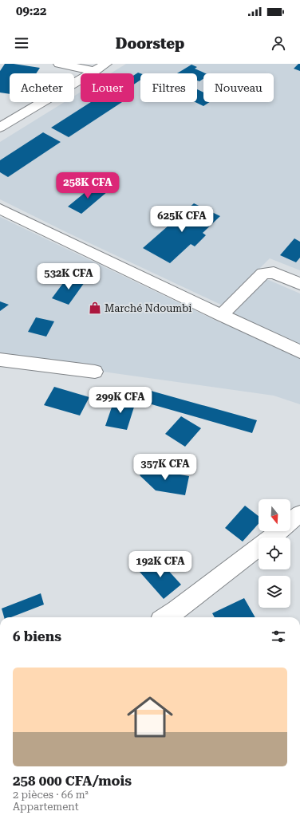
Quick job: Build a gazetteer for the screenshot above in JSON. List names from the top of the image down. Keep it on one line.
{"places":{"shop":["Marché Ndoumbi"]},"north":"bottom","page":{"status":"09:22","header":"Doorstep","chip":["Acheter","Louer","Filtres","Nouveau"],"price":["258K CFA","625K CFA","532K CFA","299K CFA","357K CFA","192K CFA"],"heading":"6 biens","list":[{"name":"258 000 CFA/mois","note":"2 pièces · 66 m² · Appartement"}]}}
